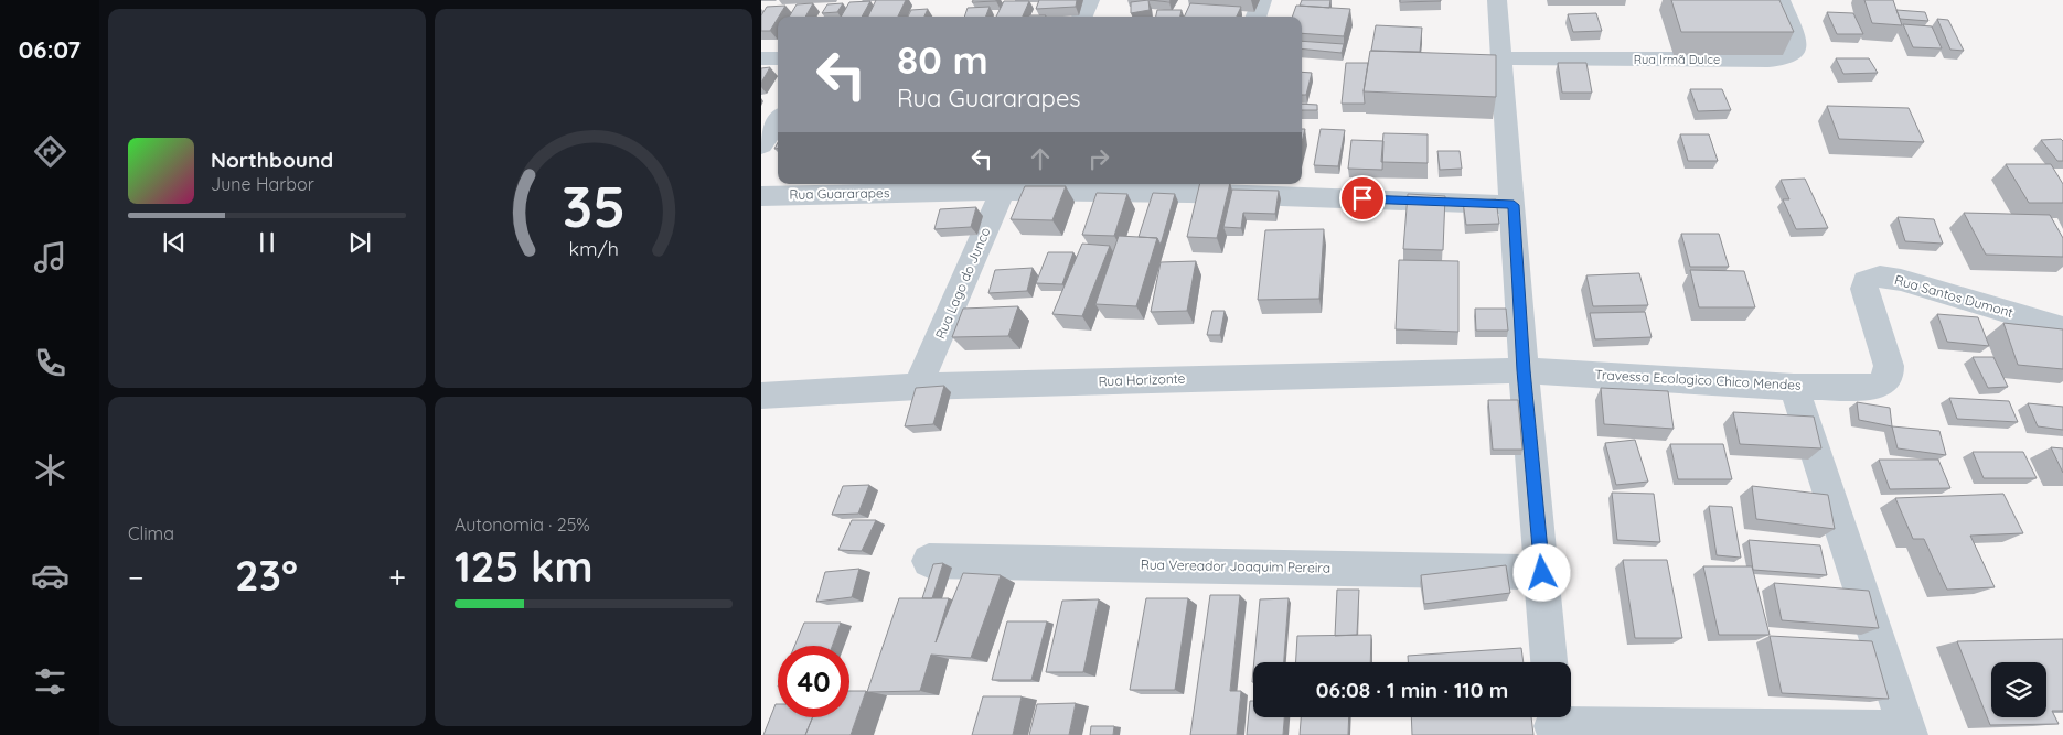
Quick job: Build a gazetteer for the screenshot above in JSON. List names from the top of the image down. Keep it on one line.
{"streets":{"street":["Rua Irmã Dulce","Rua Guararapes","Rua Lago do Junco","Rua Santos Dumont","Rua Horizonte","Travessa Ecologico Chico Mendes","Rua Vereador Joaquim Pereira"]},"crossings":[["Rua Guararapes","Rua Lago do Junco"],["Rua Lago do Junco","Rua Horizonte"],["Rua Santos Dumont","Travessa Ecologico Chico Mendes"],["Rua Horizonte","Travessa Ecologico Chico Mendes"]],"page":{"tabs":"06:07","turn":["80 m","Rua Guararapes"],"song":["Northbound","June Harbor"],"tile":["Clima",["Autonomia · 25%","125 km"]],"heat":["−","23°","+"],"limit":"40","trip":"06:08 · 1 min · 110 m","gauge":["35","km/h"]}}
